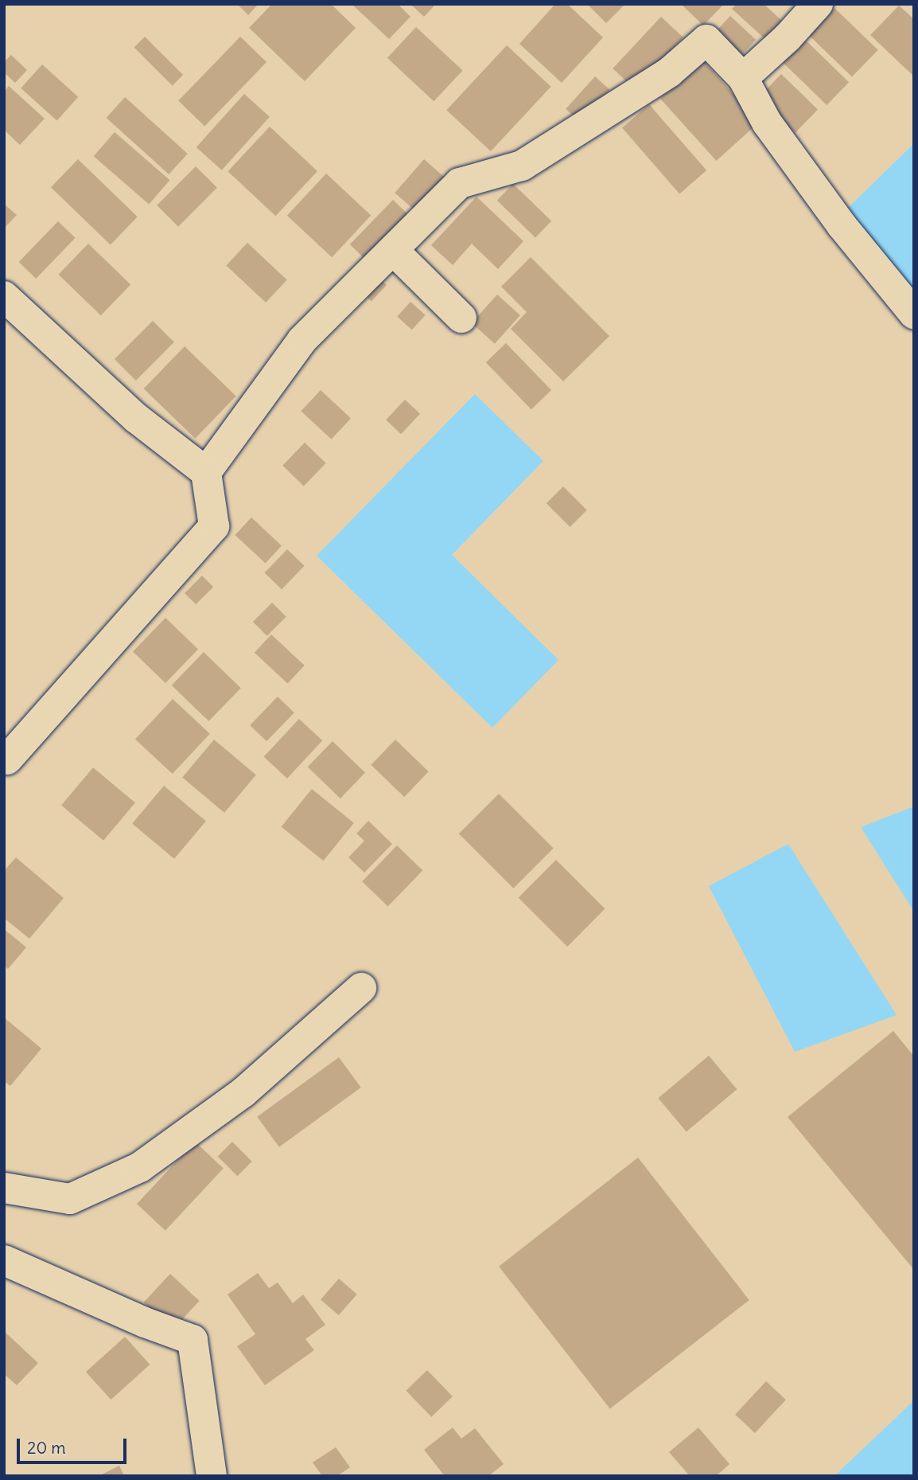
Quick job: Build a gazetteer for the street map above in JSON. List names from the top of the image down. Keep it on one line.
{"scale_bar":"20 m"}
